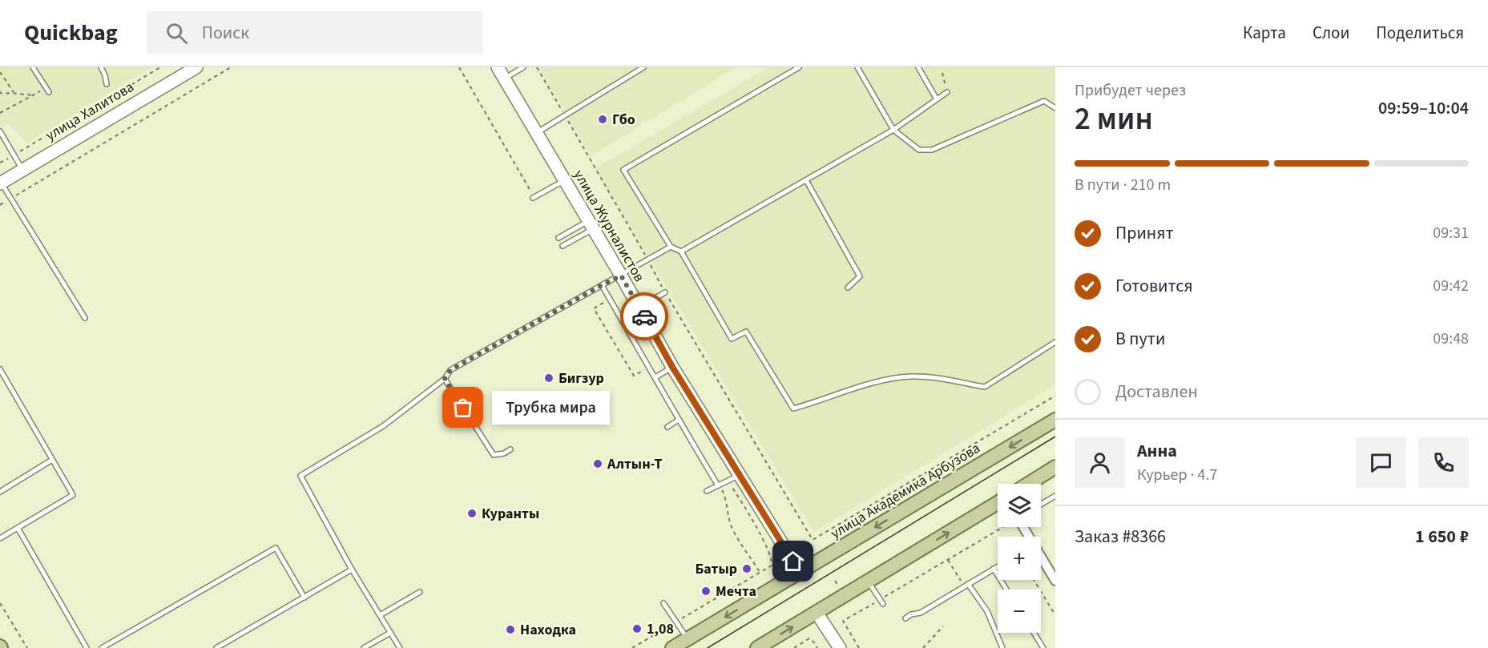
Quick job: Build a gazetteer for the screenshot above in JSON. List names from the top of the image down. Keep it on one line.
{"streets":{"main road":["улица Академика Арбузова"],"street":["улица Халитова","улица Журналистов"]},"crossings":[["улица Журналистов","улица Академика Арбузова"]],"places":["Гбо","Бигзур","Трубка мира","Алтын-Т","Куранты","Батыр","Мечта","1,08","Находка"],"page":{"header":"Quickbag","search":"Поиск","nav":["Карта","Слои","Поделиться"],"heading":["2 мин","Прибудет через","09:59–10:04"],"panel":["Анна","Курьер · 4.7","Заказ #8366","1 650 ₽"],"bar":"В пути · 210 m","list":[["Принят","09:31"],["Готовится","09:42"],["В пути","09:48"],"Доставлен"],"bubble":"Трубка мира","map_buttons":["+","−"]}}
